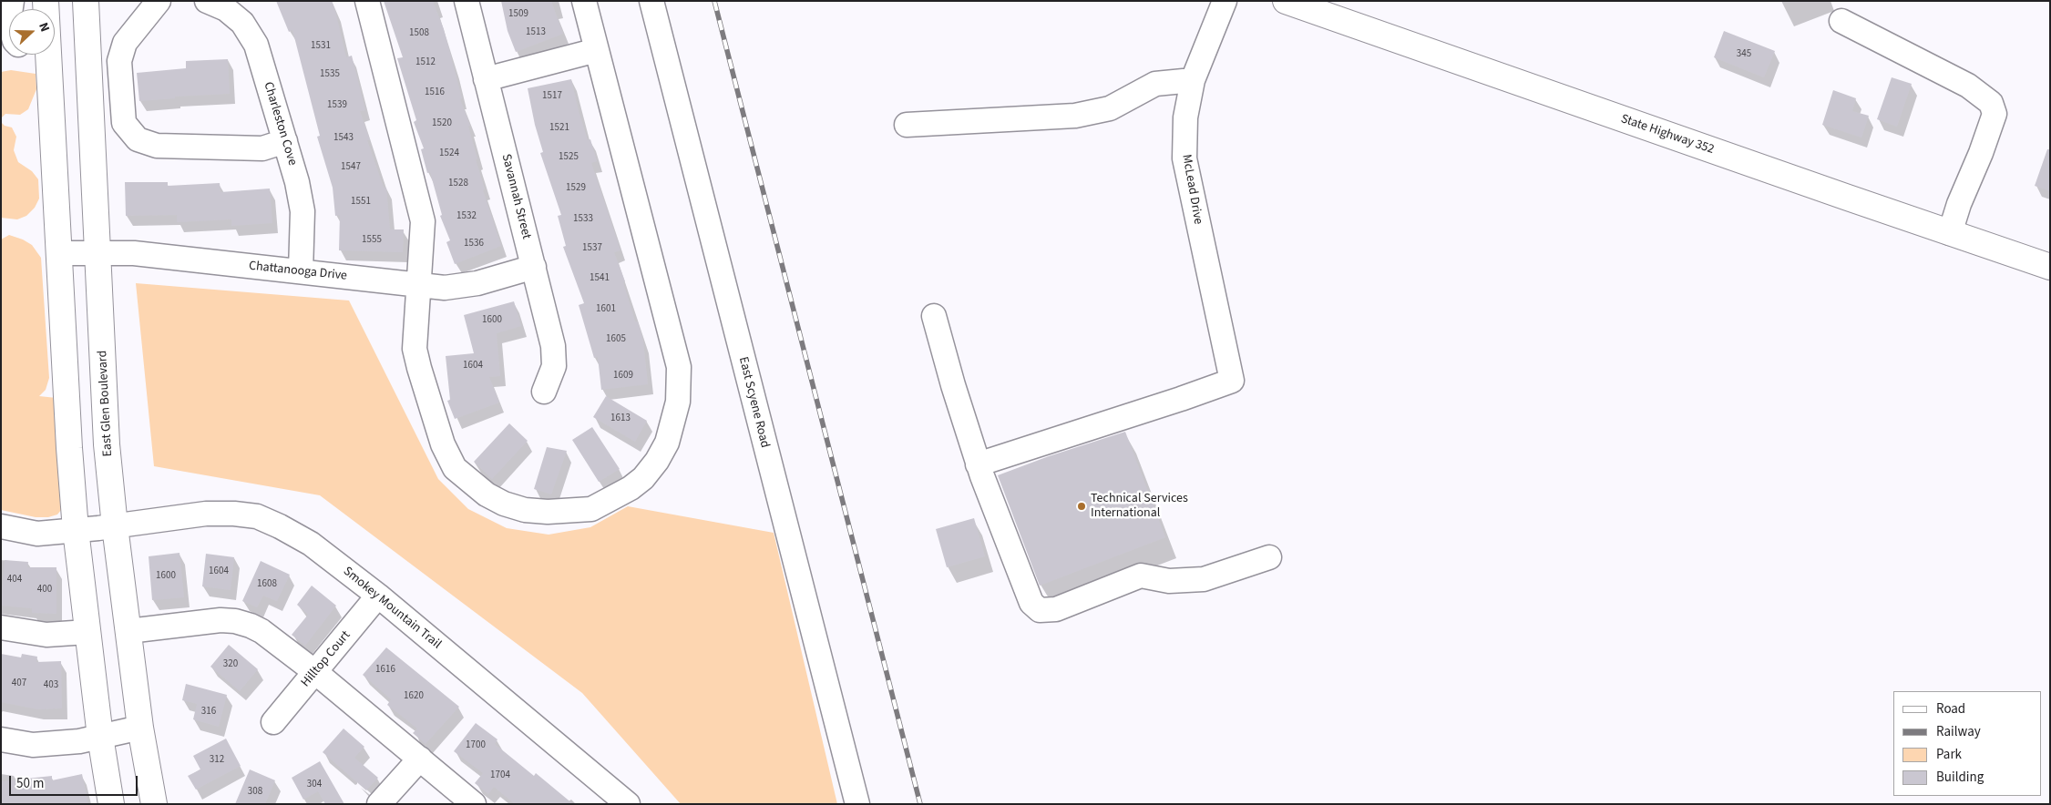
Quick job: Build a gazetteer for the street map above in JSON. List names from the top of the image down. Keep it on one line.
{"streets":{"main road":["State Highway 352","East Glen Boulevard"],"street":["Charleston Cove","McLead Drive","Savannah Street","Chattanooga Drive","East Scyene Road","Smokey Mountain Trail","Hilltop Court"]},"crossings":[["Charleston Cove","Chattanooga Drive"],["Savannah Street","Chattanooga Drive"],["Chattanooga Drive","East Glen Boulevard"],["East Glen Boulevard","Smokey Mountain Trail"],["Smokey Mountain Trail","Hilltop Court"]],"places":["Technical Services International"],"house_numbers":["1509","1513","1508","1531","345","1512","1535","1516","1517","1539","1520","1521","1543","1524","1525","1547","1528","1529","1551","1532","1533","1555","1536","1537","1541","1601","1600","1605","1604","1609","1613","1604","1600","404","1608","400","320","1616","407","403","1620","316","1700","312","1704","304","308"],"legend":["Road","Railway","Park","Building"],"scale_bar":"50 m","north":"right"}
